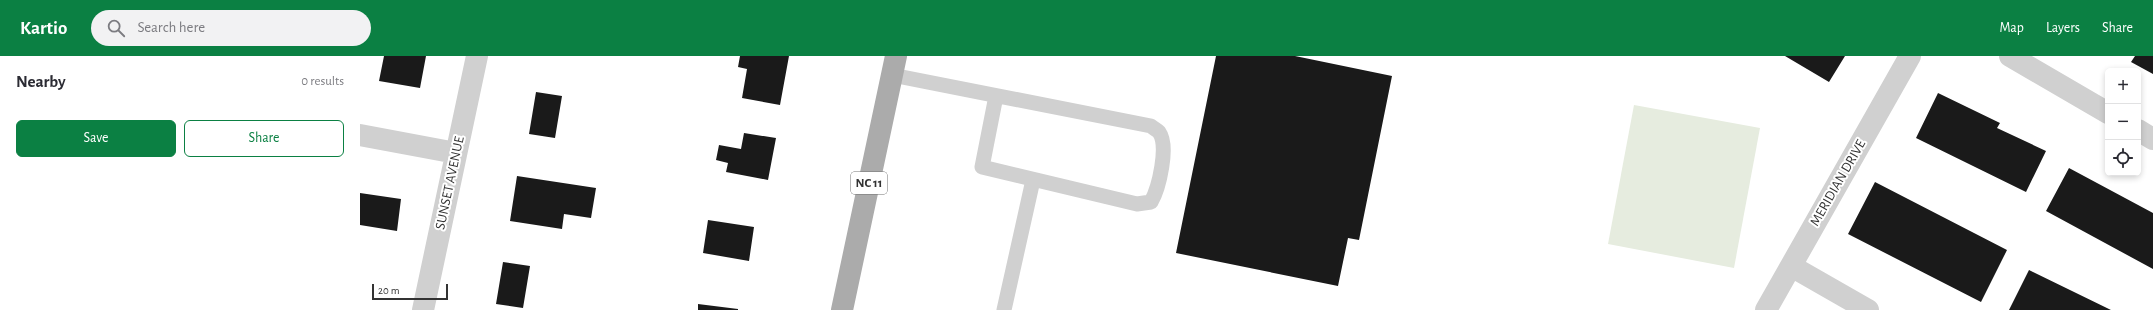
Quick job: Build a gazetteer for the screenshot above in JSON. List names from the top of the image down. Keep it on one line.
{"streets":{"main road":["NC 11"],"street":["SUNSET AVENUE","MERIDIAN DRIVE"]},"scale_bar":"20 m","page":{"header":"Kartio","search":"Search here","nav":["Map","Layers","Share"],"heading":["Nearby","0 results"],"map_buttons":["+","−"],"buttons":["Save","Share"],"scale":"20 m"}}
